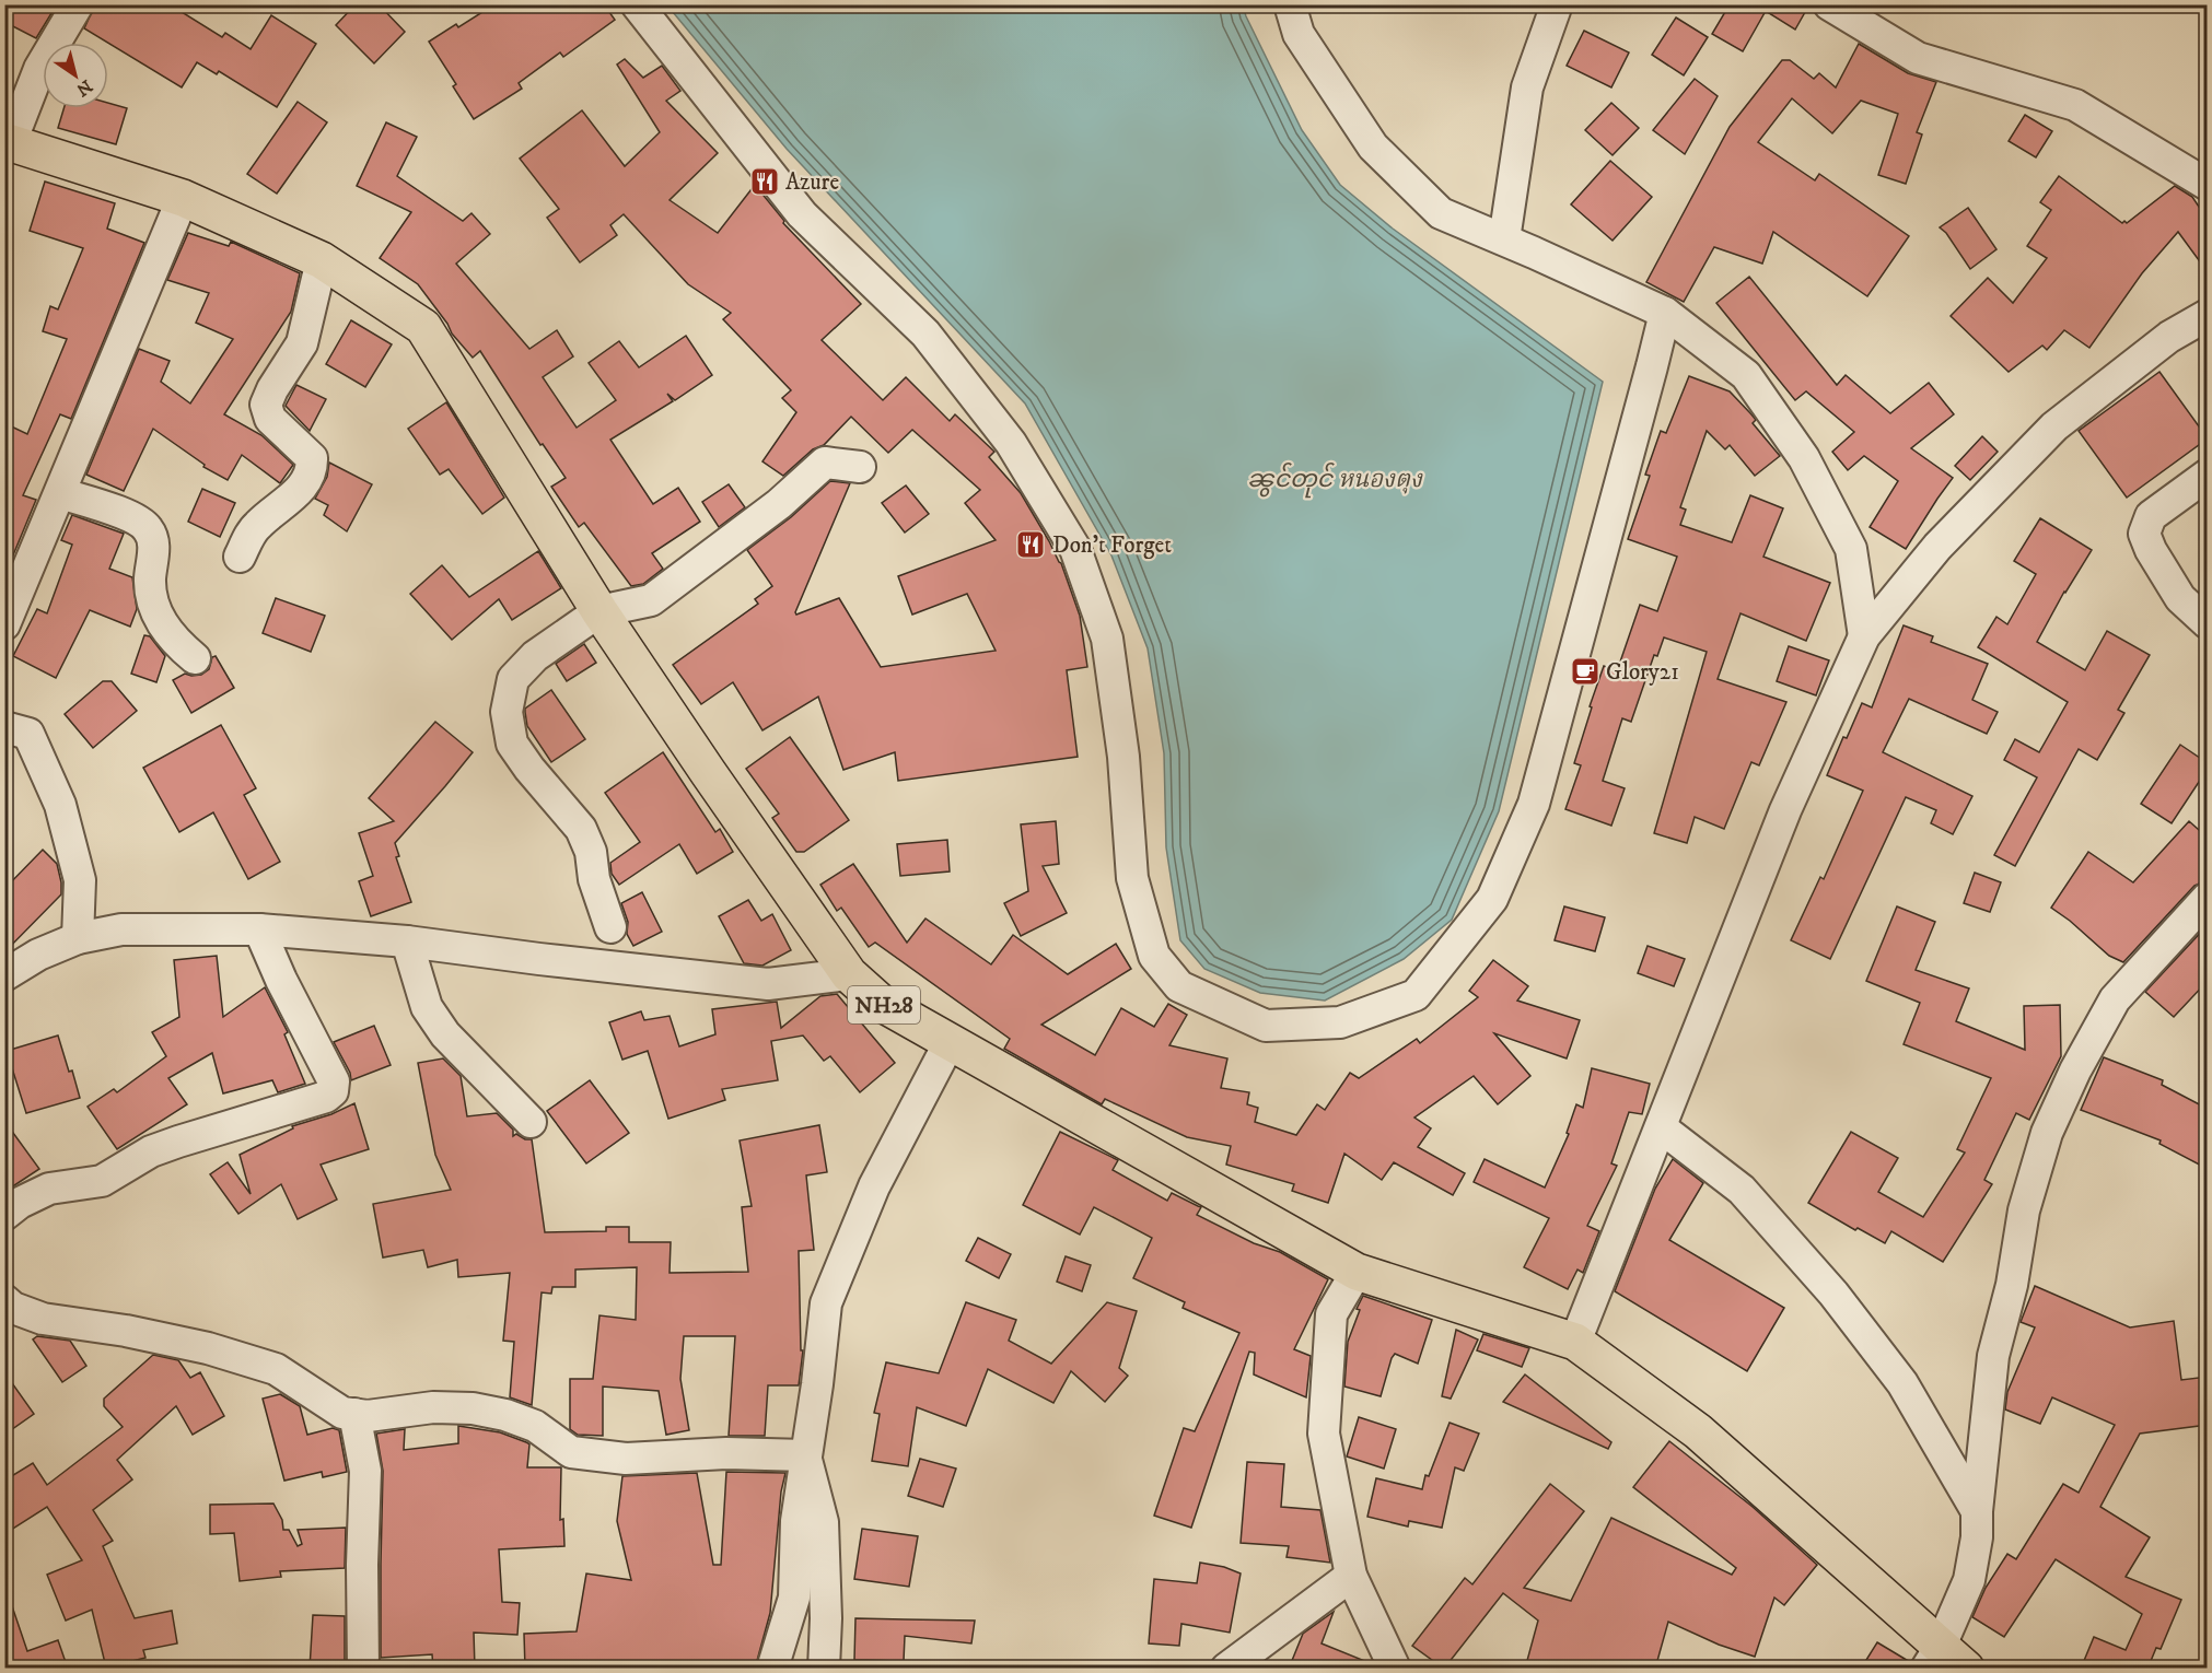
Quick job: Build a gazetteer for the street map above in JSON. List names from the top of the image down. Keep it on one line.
{"streets":{"highway":["NH28"]},"water":["ၼွင်တုင် หนองตุง"],"places":{"restaurant":["Azure","Don't Forget"],"cafe":["Glory21"]},"north":"bottom right"}
